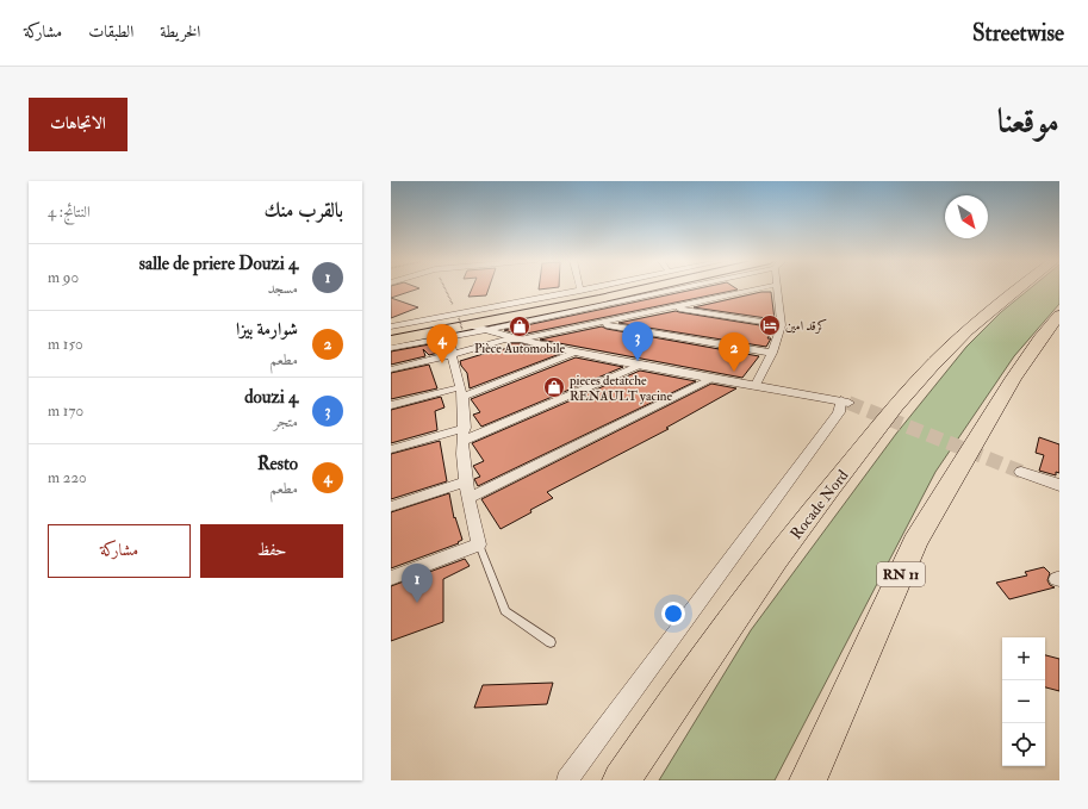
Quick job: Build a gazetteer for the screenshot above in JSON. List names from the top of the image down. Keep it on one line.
{"streets":{"highway":["Rocade Nord","RN 11"]},"places":{"hotel":["كرقد امين"],"shop":["Pièce Automobile","pieces detatche RENAULT yacine"]},"north":"bottom right","page":{"header":"Streetwise","nav":["الخريطة","الطبقات","مشاركة"],"title":"موقعنا","buttons":["الاتجاهات",["حفظ","مشاركة"]],"heading":["بالقرب منك","النتائج: 4"],"list":[{"mark":"1","name":"salle de priere Douzi 4","note":"مسجد","value":"90 m"},{"mark":"2","name":"شوارمة بيزا","note":"مطعم","value":"150 m"},{"mark":"3","name":"douzi 4","note":"متجر","value":"170 m"},{"mark":"4","name":"Resto","note":"مطعم","value":"220 m"}],"pins":["3","4","2","1"],"map_buttons":["+","−"]}}
